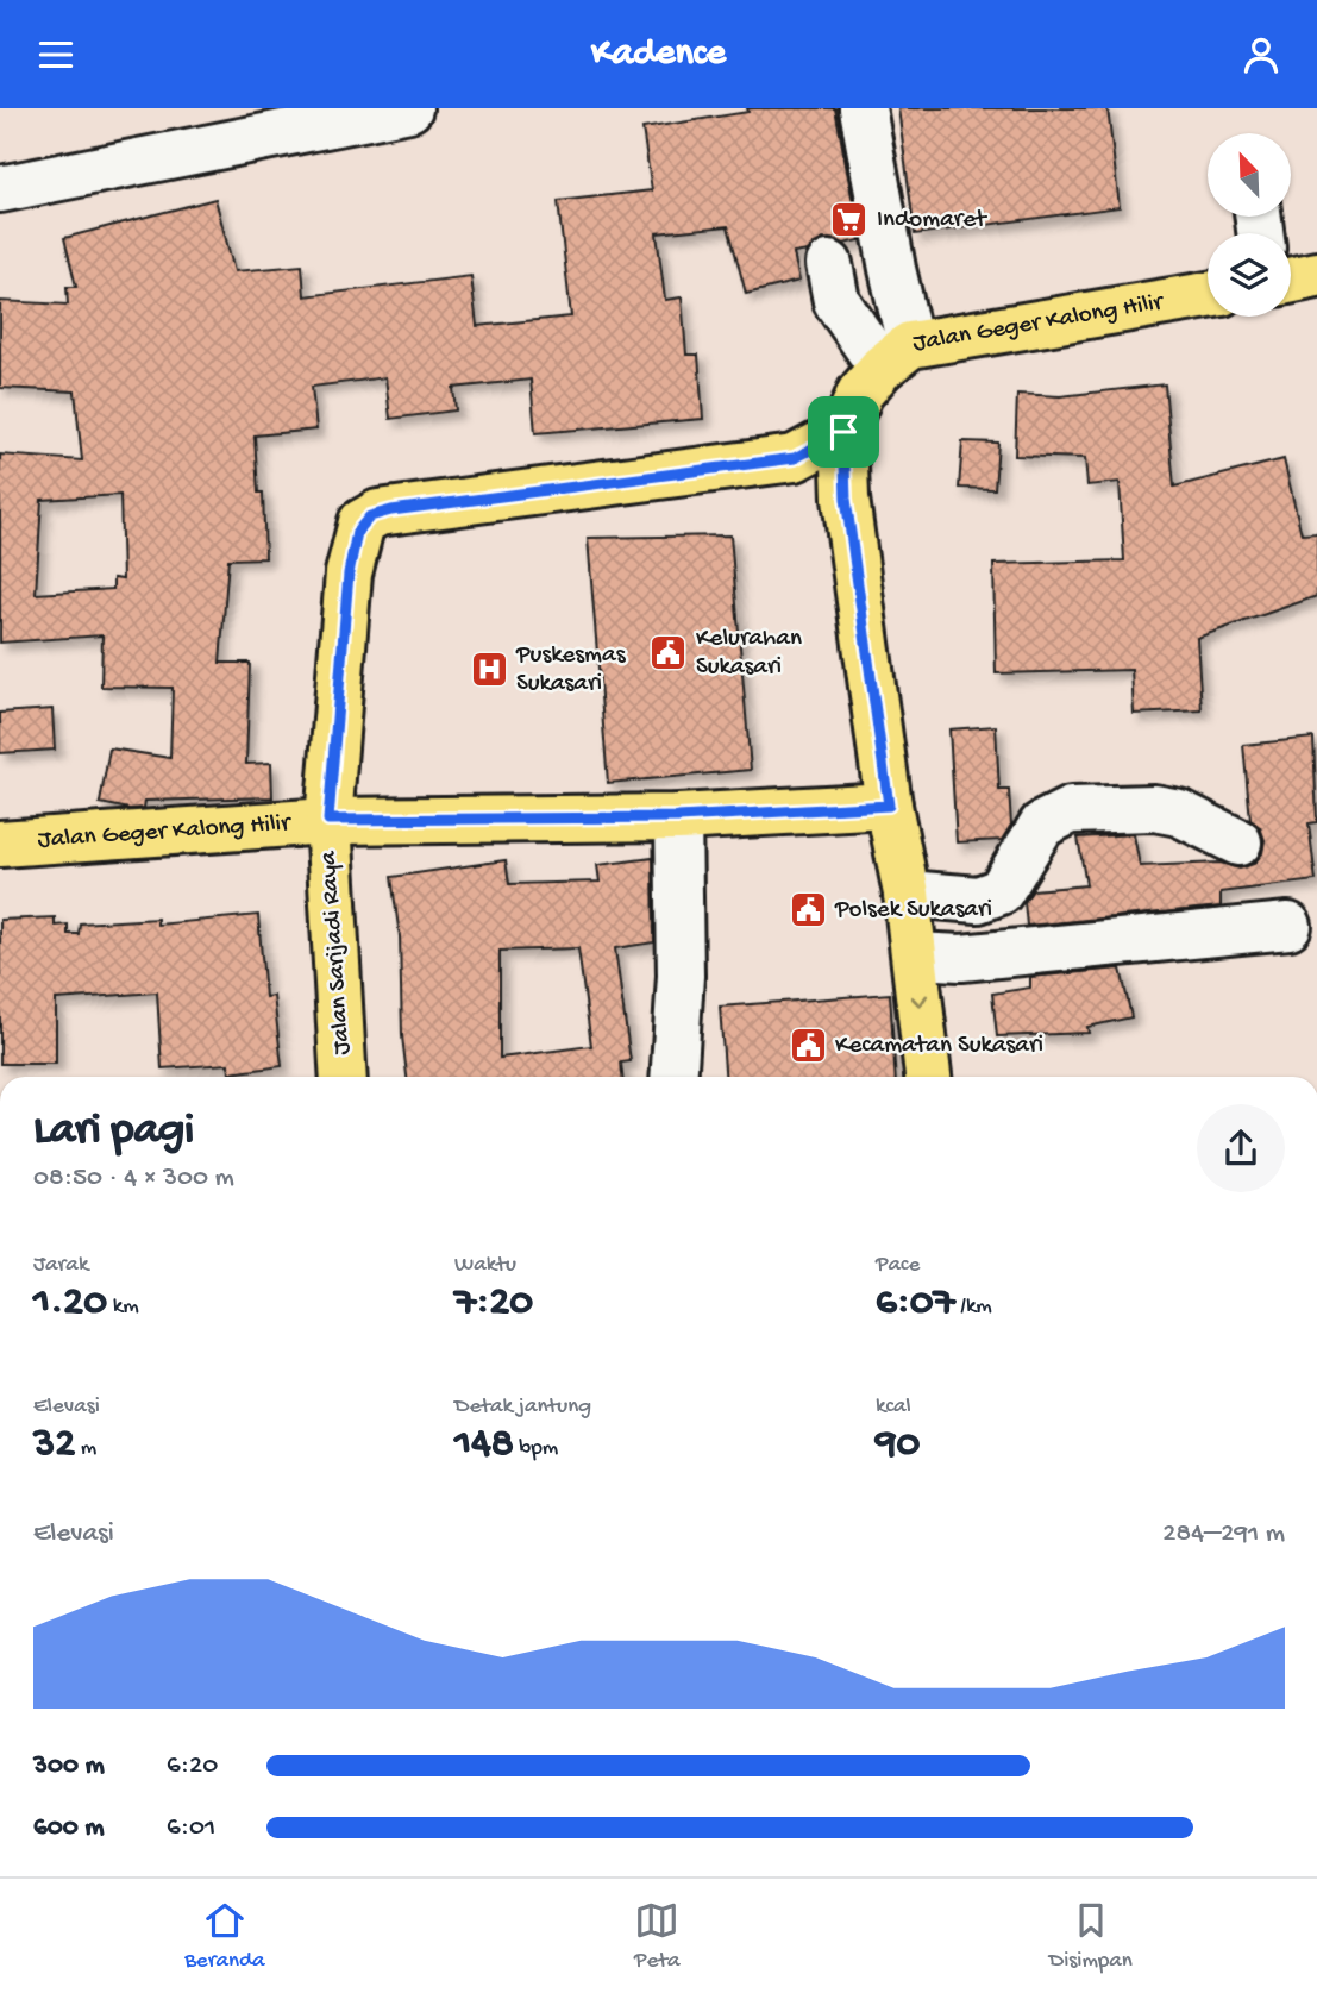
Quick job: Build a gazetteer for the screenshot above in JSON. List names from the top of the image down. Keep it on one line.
{"streets":{"main road":["Jalan Geger Kalong Hilir","Jalan Sarijadi Raya"]},"crossings":[["Jalan Geger Kalong Hilir","Jalan Sarijadi Raya"]],"places":{"supermarket":["Indomaret"],"public building":["Kelurahan Sukasari","Polsek Sukasari","Kecamatan Sukasari"],"hospital":["Puskesmas Sukasari"]},"north":"top left","page":{"header":"Kadence","heading":["Lari pagi","08:50 · 4 × 300 m"],"stats":[["Jarak","1.20 km"],["Waktu","7:20"],["Pace","6:07 /km"],["Elevasi","32 m"],["Detak jantung","148 bpm"],["kcal","90"]],"chart":["Elevasi","284–291 m"],"list":[{"name":"300 m","note":"6:20"},{"name":"600 m","note":"6:01"}],"tabs":["Beranda","Peta","Disimpan"]}}
